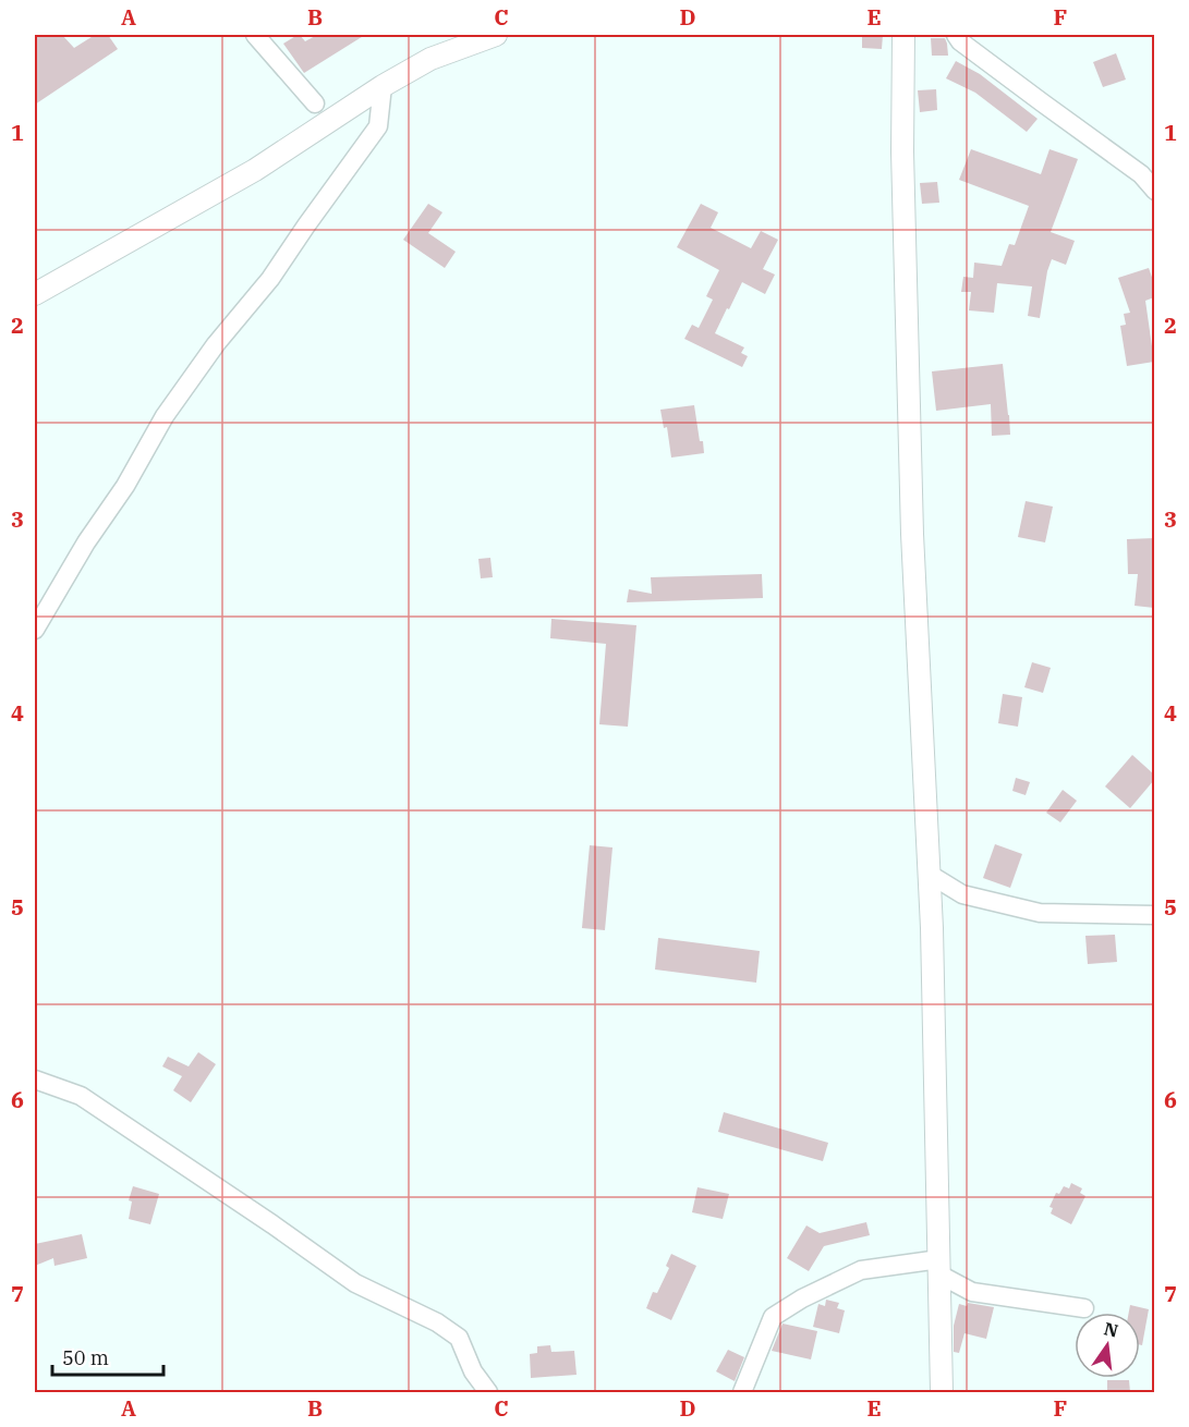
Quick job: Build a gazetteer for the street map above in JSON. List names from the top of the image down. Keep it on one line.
{"scale_bar":"50 m","north":"top","grid":{"columns":["A","B","C","D","E","F"],"rows":["1","2","3","4","5","6","7"]}}
